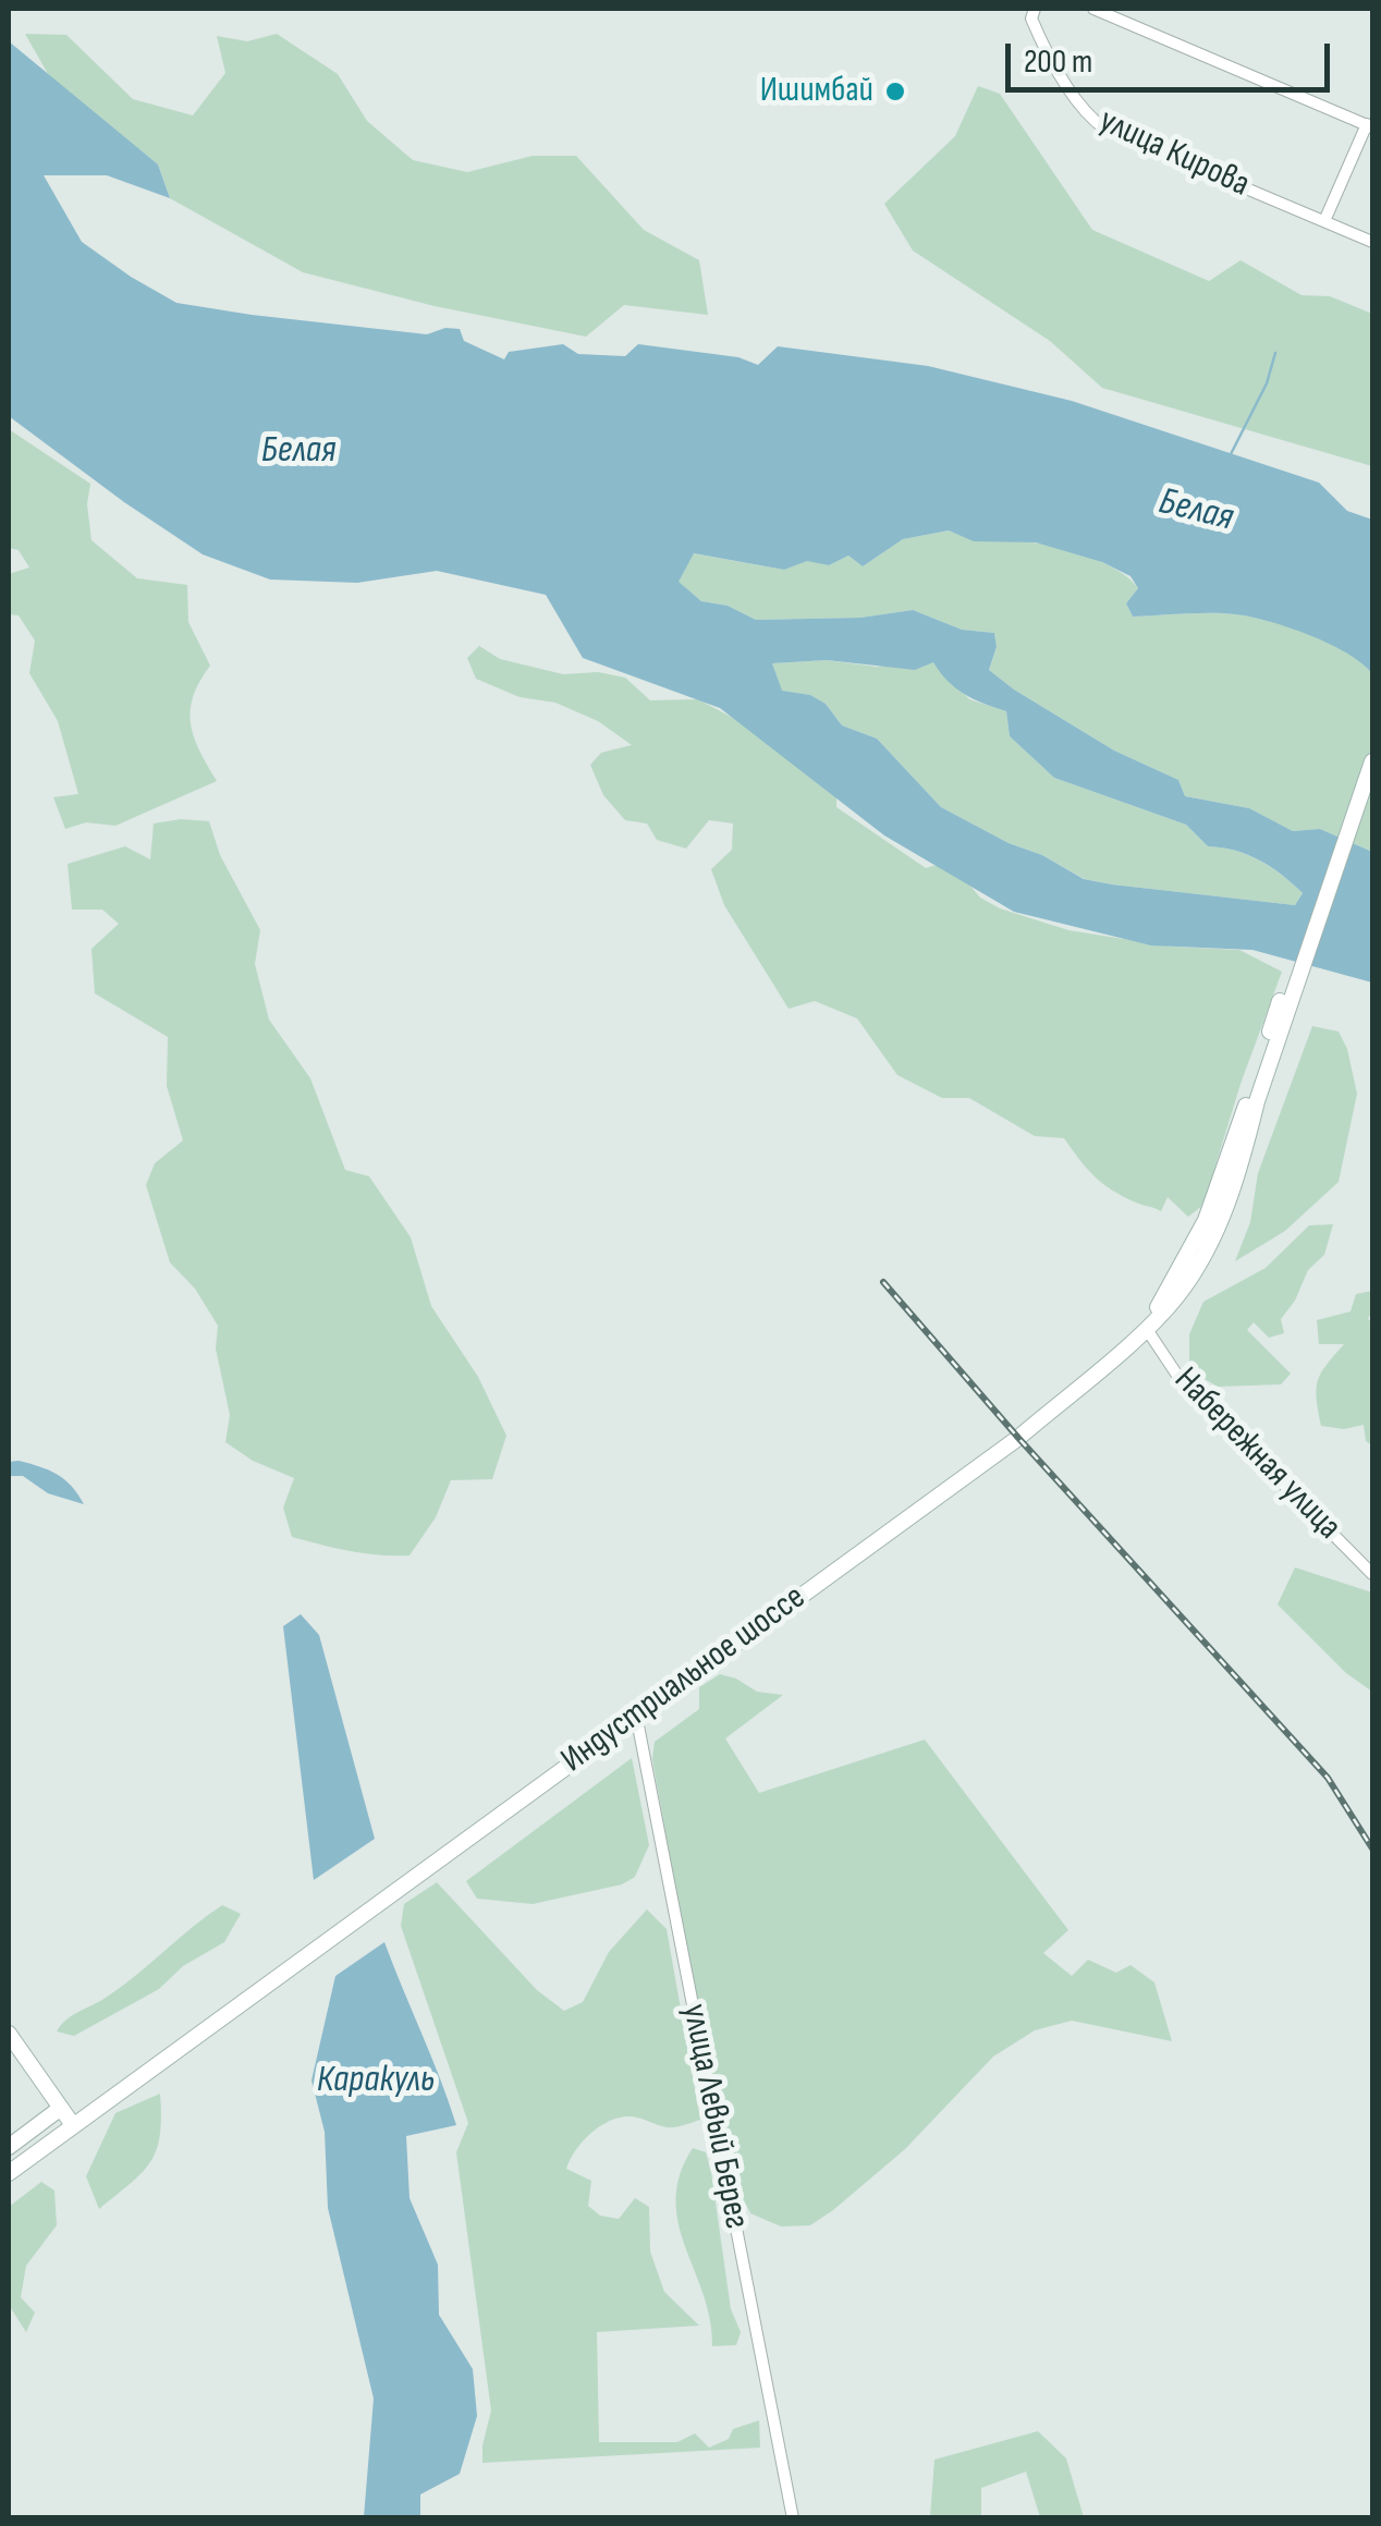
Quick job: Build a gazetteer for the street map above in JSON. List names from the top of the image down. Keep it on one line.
{"streets":{"main road":["Индустриальное шоссе"],"street":["улица Кирова","Набережная улица","улица Левый Берег"]},"crossings":[["Набережная улица","Индустриальное шоссе"],["Индустриальное шоссе","улица Левый Берег"]],"water":["Белая","Каракуль"],"places":["Ишимбай"],"scale_bar":"200 m"}
